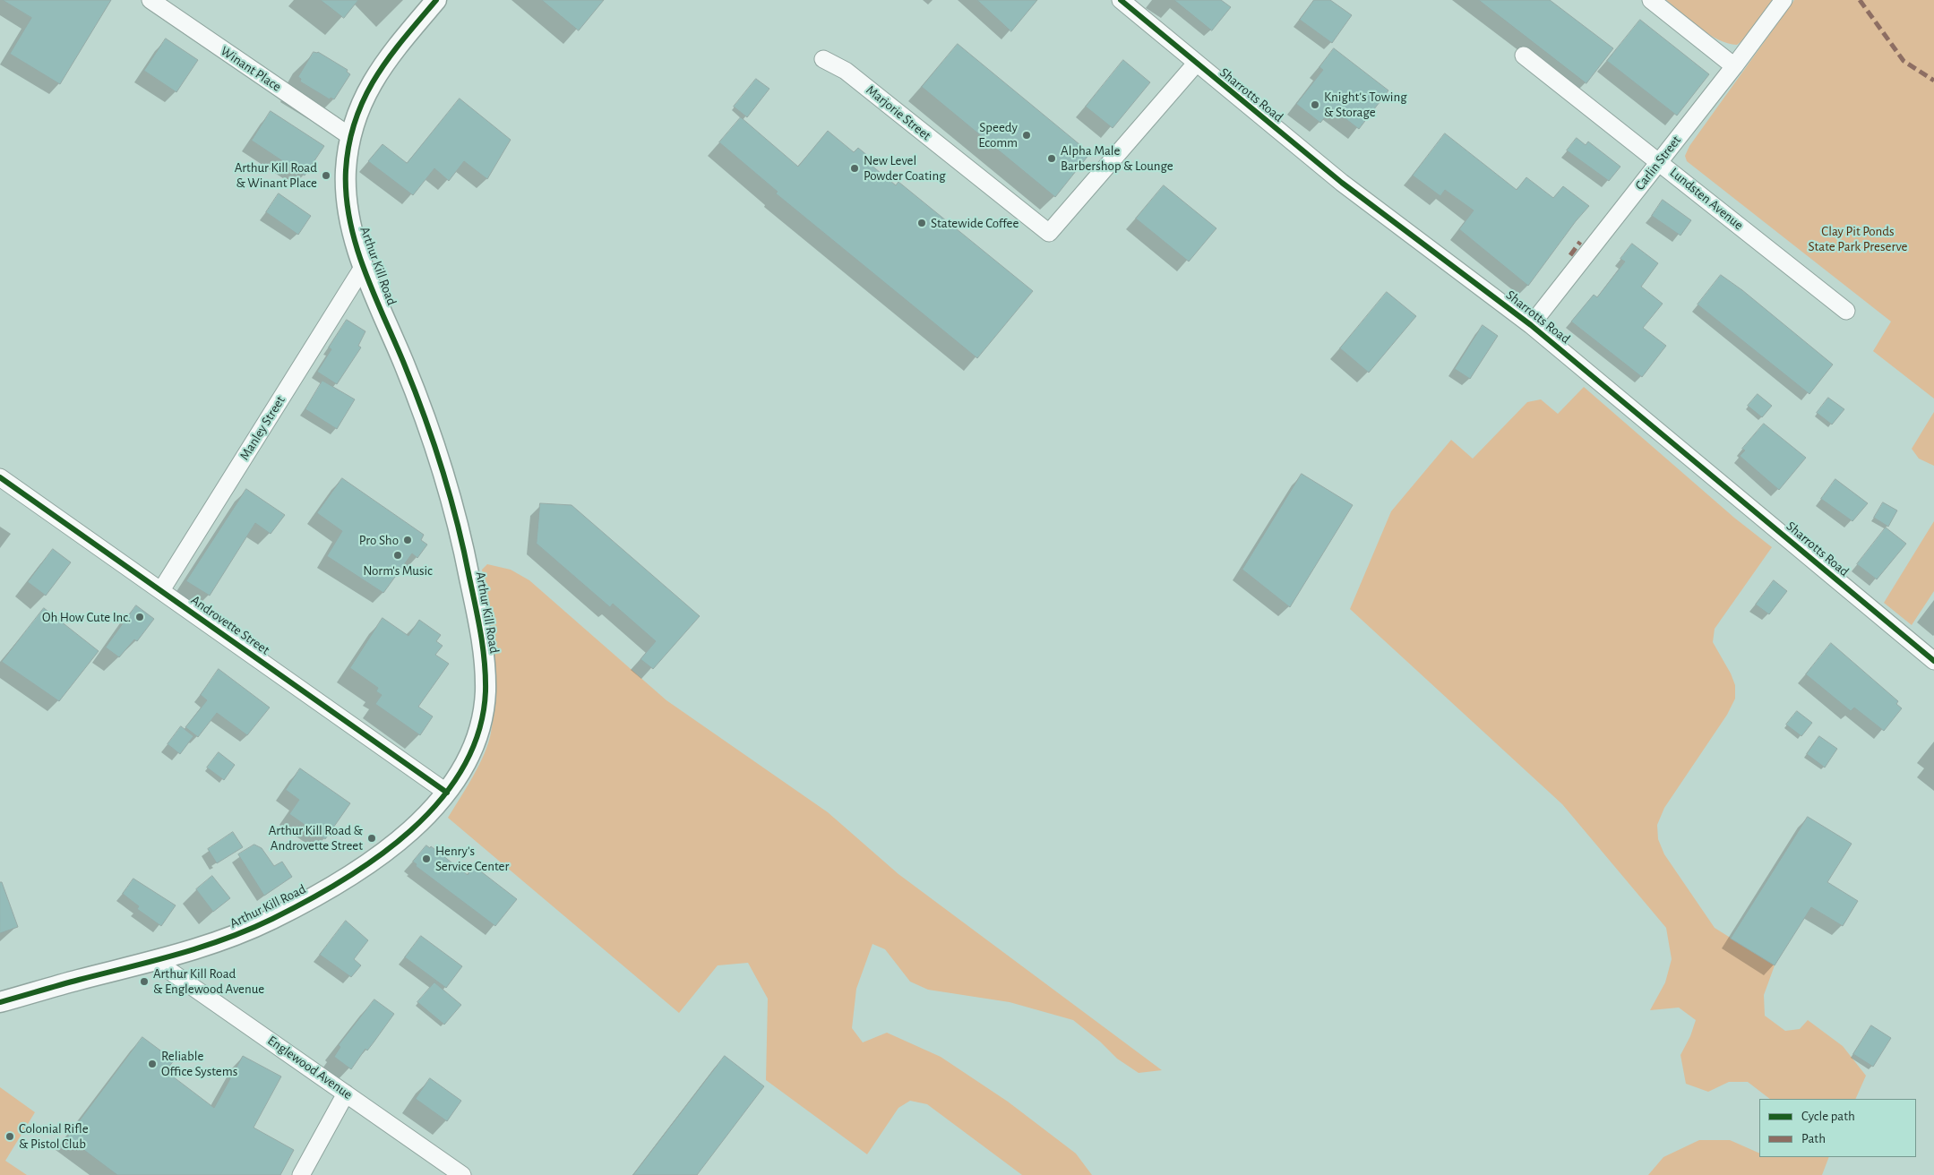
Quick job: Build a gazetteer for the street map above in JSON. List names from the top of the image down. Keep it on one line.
{"streets":{"street":["Winant Place","Sharrotts Road","Marjorie Street","Carlin Street","Lundsten Avenue","Arthur Kill Road","Manley Street","Androvette Street","Englewood Avenue"]},"crossings":[["Winant Place","Arthur Kill Road"],["Sharrotts Road","Marjorie Street"],["Sharrotts Road","Carlin Street"],["Carlin Street","Lundsten Avenue"],["Arthur Kill Road","Manley Street"],["Arthur Kill Road","Androvette Street"],["Arthur Kill Road","Englewood Avenue"],["Manley Street","Androvette Street"]],"parks":["Clay Pit Ponds State Park Preserve"],"places":["Knight's Towing & Storage","Speedy Ecomm","Alpha Male Barbershop & Lounge","New Level Powder Coating","Arthur Kill Road & Winant Place","Statewide Coffee","Pro Sho","Norm's Music","Oh How Cute Inc.","Arthur Kill Road & Androvette Street","Henry's Service Center","Arthur Kill Road & Englewood Avenue","Reliable Office Systems","Colonial Rifle & Pistol Club"],"legend":["Cycle path","Path"]}
